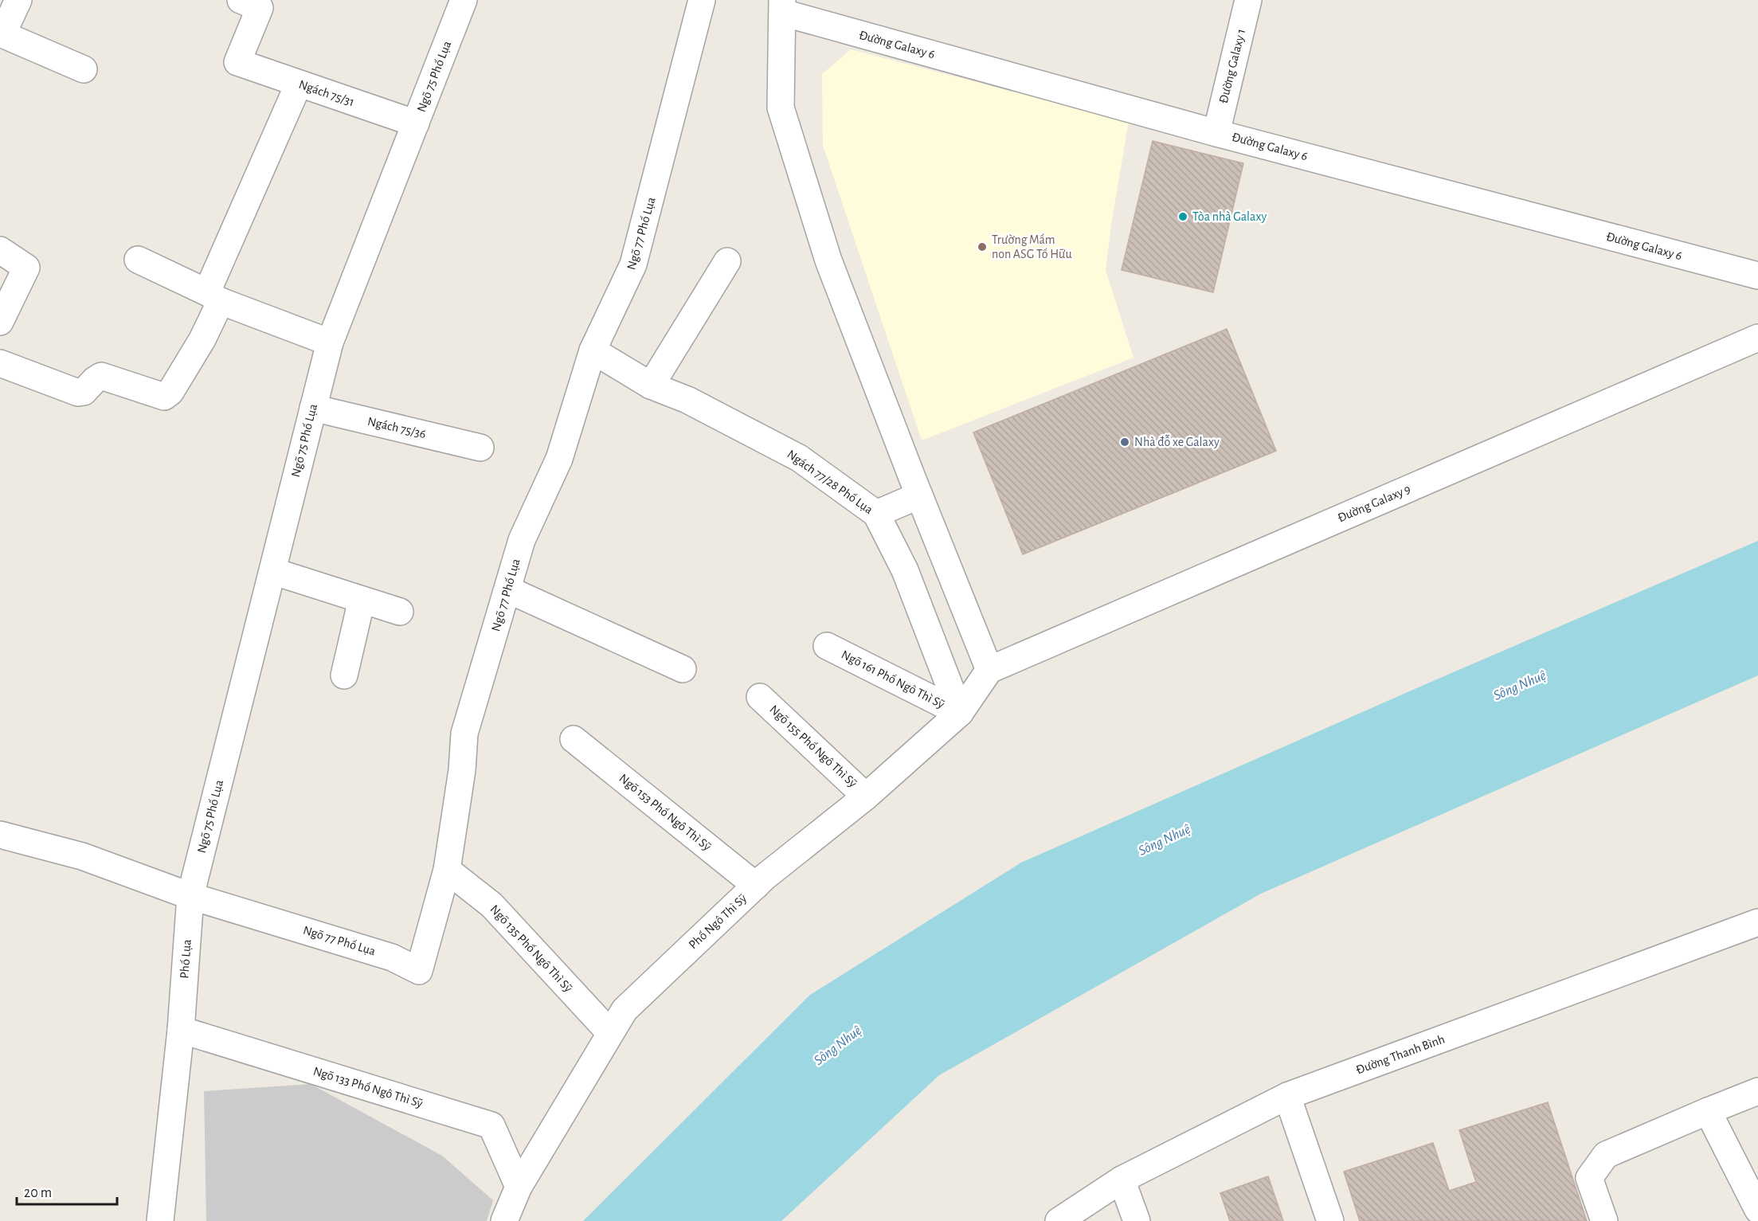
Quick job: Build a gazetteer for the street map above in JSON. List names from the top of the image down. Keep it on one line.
{"streets":{"street":["Đường Galaxy 6","Đường Galaxy 1","Ngõ 75 Phố Lụa","Ngách 75/31","Ngõ 77 Phố Lụa","Ngách 75/36","Ngách 77/28 Phố Lụa","Đường Galaxy 9","Ngõ 161 Phố Ngô Thì Sỹ","Ngõ 155 Phố Ngô Thì Sỹ","Ngõ 153 Phố Ngô Thì Sỹ","Phố Ngô Thì Sỹ","Ngõ 135 Phố Ngô Thì Sỹ","Phố Lụa","Đường Thanh Bình","Ngõ 133 Phố Ngô Thì Sỹ"]},"crossings":[["Đường Galaxy 6","Đường Galaxy 1"],["Ngõ 75 Phố Lụa","Ngách 75/31"],["Ngõ 75 Phố Lụa","Ngõ 77 Phố Lụa"],["Ngõ 75 Phố Lụa","Ngách 75/36"],["Ngõ 75 Phố Lụa","Phố Lụa"],["Ngõ 77 Phố Lụa","Ngách 77/28 Phố Lụa"],["Ngõ 77 Phố Lụa","Ngõ 135 Phố Ngô Thì Sỹ"],["Ngõ 77 Phố Lụa","Phố Lụa"],["Ngách 77/28 Phố Lụa","Ngõ 161 Phố Ngô Thì Sỹ"],["Ngách 77/28 Phố Lụa","Phố Ngô Thì Sỹ"],["Đường Galaxy 9","Phố Ngô Thì Sỹ"],["Ngõ 161 Phố Ngô Thì Sỹ","Phố Ngô Thì Sỹ"],["Ngõ 155 Phố Ngô Thì Sỹ","Phố Ngô Thì Sỹ"],["Ngõ 153 Phố Ngô Thì Sỹ","Phố Ngô Thì Sỹ"],["Phố Ngô Thì Sỹ","Ngõ 135 Phố Ngô Thì Sỹ"],["Phố Ngô Thì Sỹ","Ngõ 133 Phố Ngô Thì Sỹ"],["Phố Lụa","Ngõ 133 Phố Ngô Thì Sỹ"]],"water":["Sông Nhuệ"],"places":["Tòa nhà Galaxy","Trường Mầm non ASG Tố Hữu","Nhà đỗ xe Galaxy"],"scale_bar":"20 m"}
